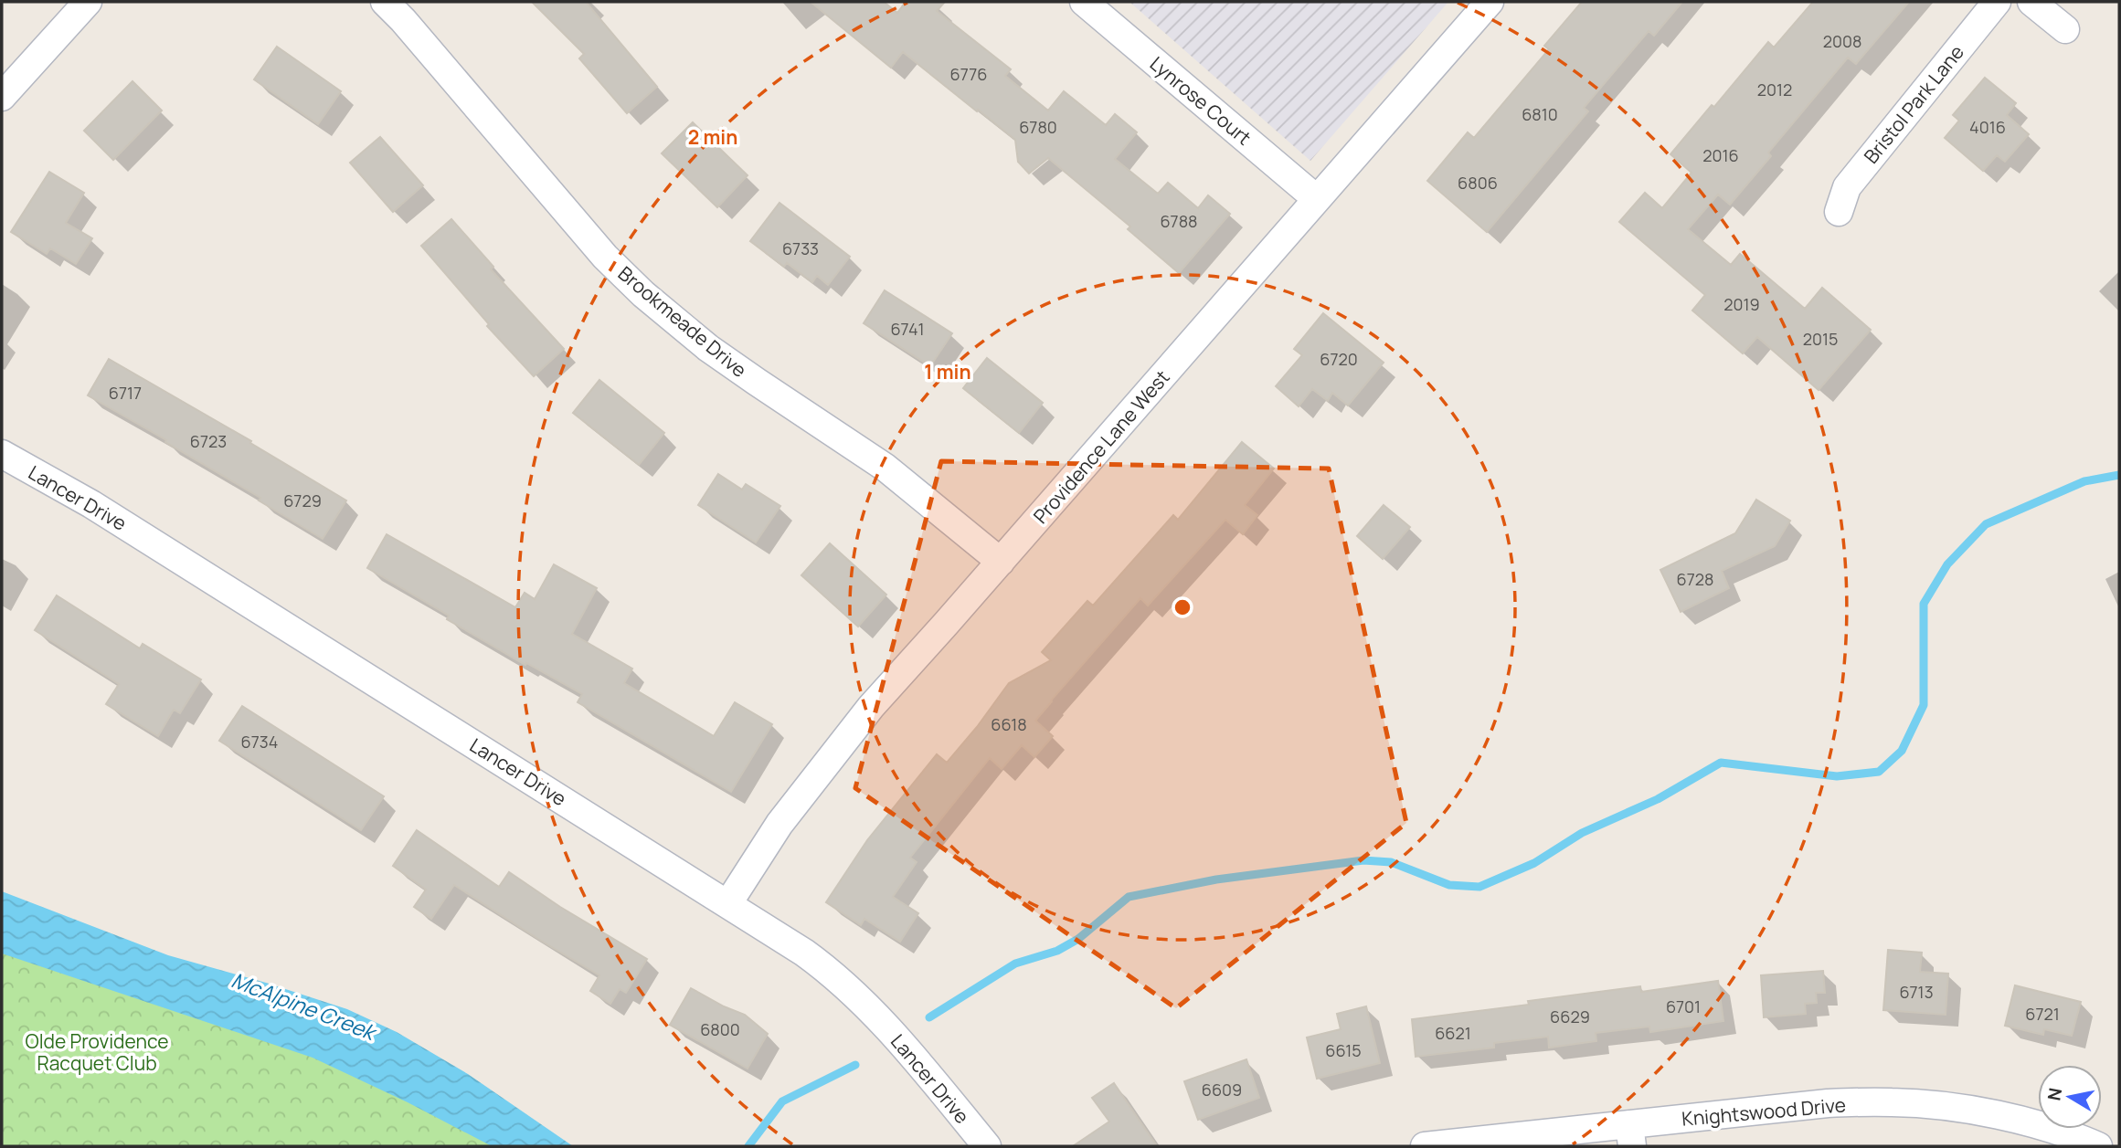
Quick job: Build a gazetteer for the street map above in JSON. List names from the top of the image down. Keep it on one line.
{"streets":{"street":["Lynrose Court","Bristol Park Lane","Brookmeade Drive","Providence Lane West","Lancer Drive","Knightswood Drive"]},"crossings":[["Lynrose Court","Providence Lane West"],["Brookmeade Drive","Providence Lane West"],["Providence Lane West","Lancer Drive"]],"water":["McAlpine Creek"],"parks":["Olde Providence Racquet Club"],"house_numbers":["2008","6776","2012","6810","6780","4016","2016","6806","6788","6733","2019","6741","2015","6720","6717","6723","6729","6728","6618","6734","6713","6701","6721","6629","6800","6621","6615","6609"],"north":"left","rings":["2 min","1 min"]}
